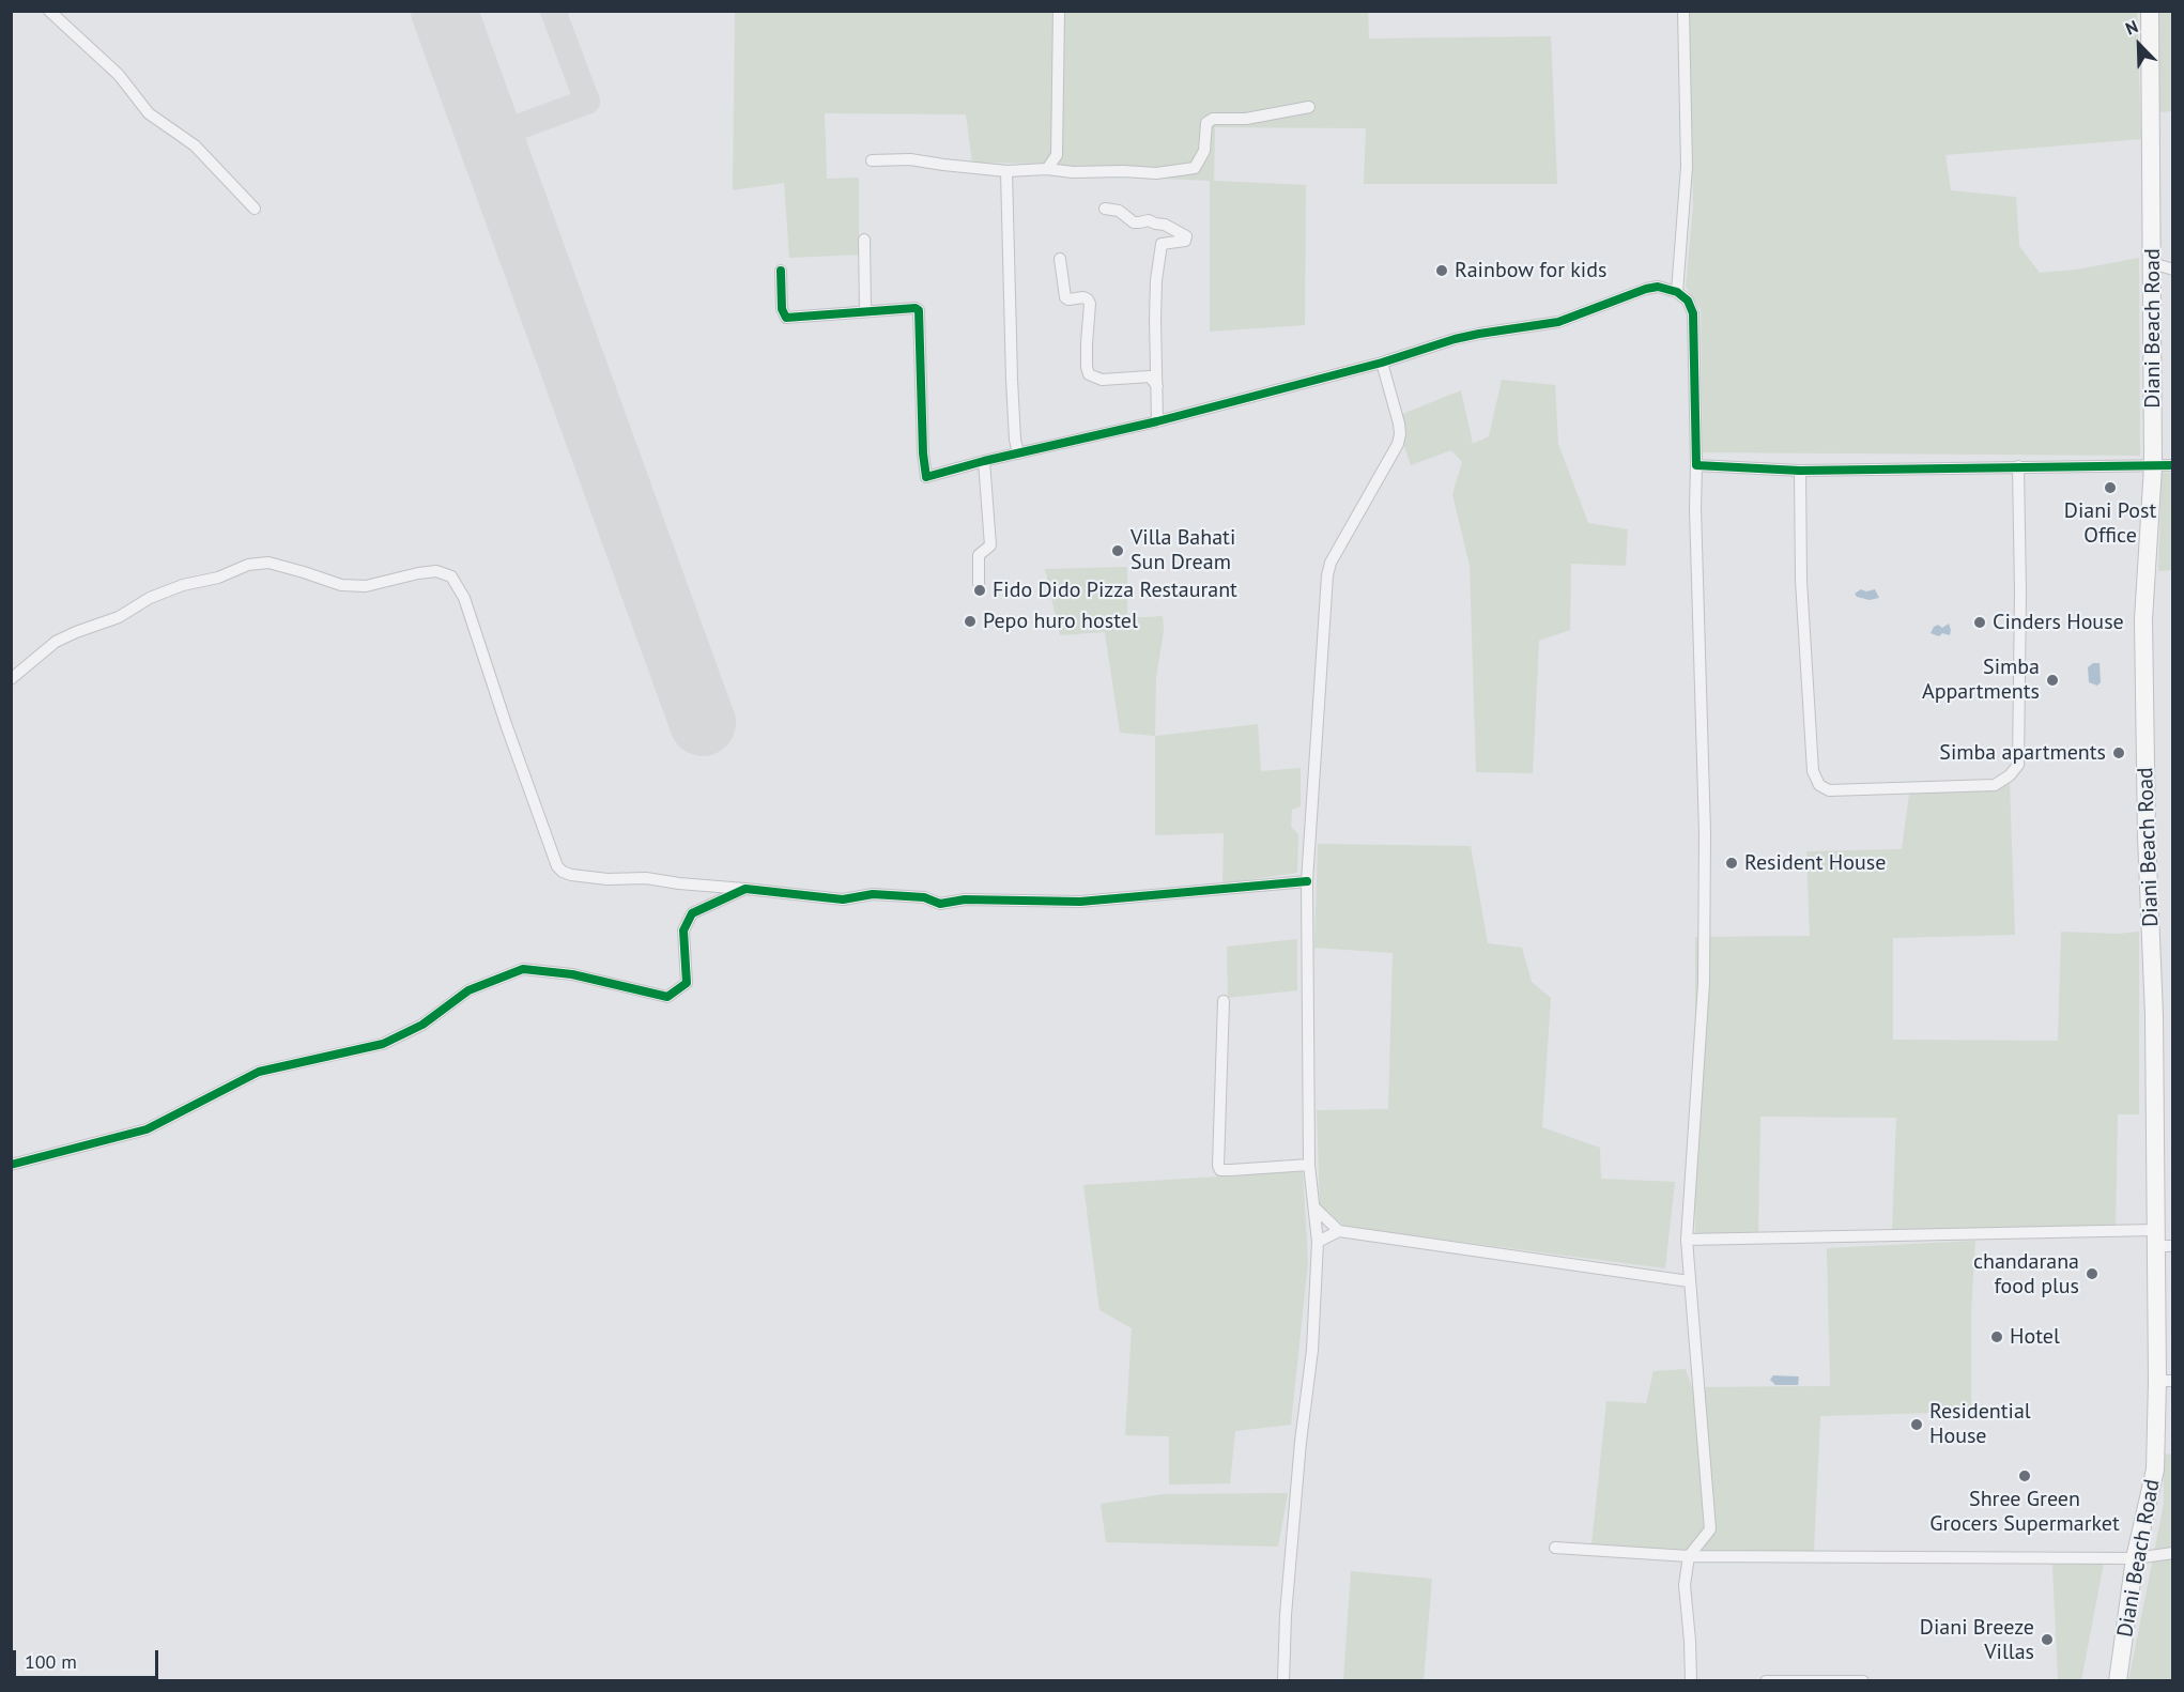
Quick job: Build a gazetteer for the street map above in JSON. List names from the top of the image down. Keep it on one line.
{"streets":{"main road":["Diani Beach Road"]},"places":["Rainbow for kids","Diani Post Office","Villa Bahati Sun Dream","Fido Dido Pizza Restaurant","Pepo huro hostel","Cinders House","Simba Appartments","Simba apartments","Resident House","chandarana food plus","Hotel","Residential House","Shree Green Grocers Supermarket","Diani Breeze Villas"],"scale_bar":"100 m","north":"top left"}
